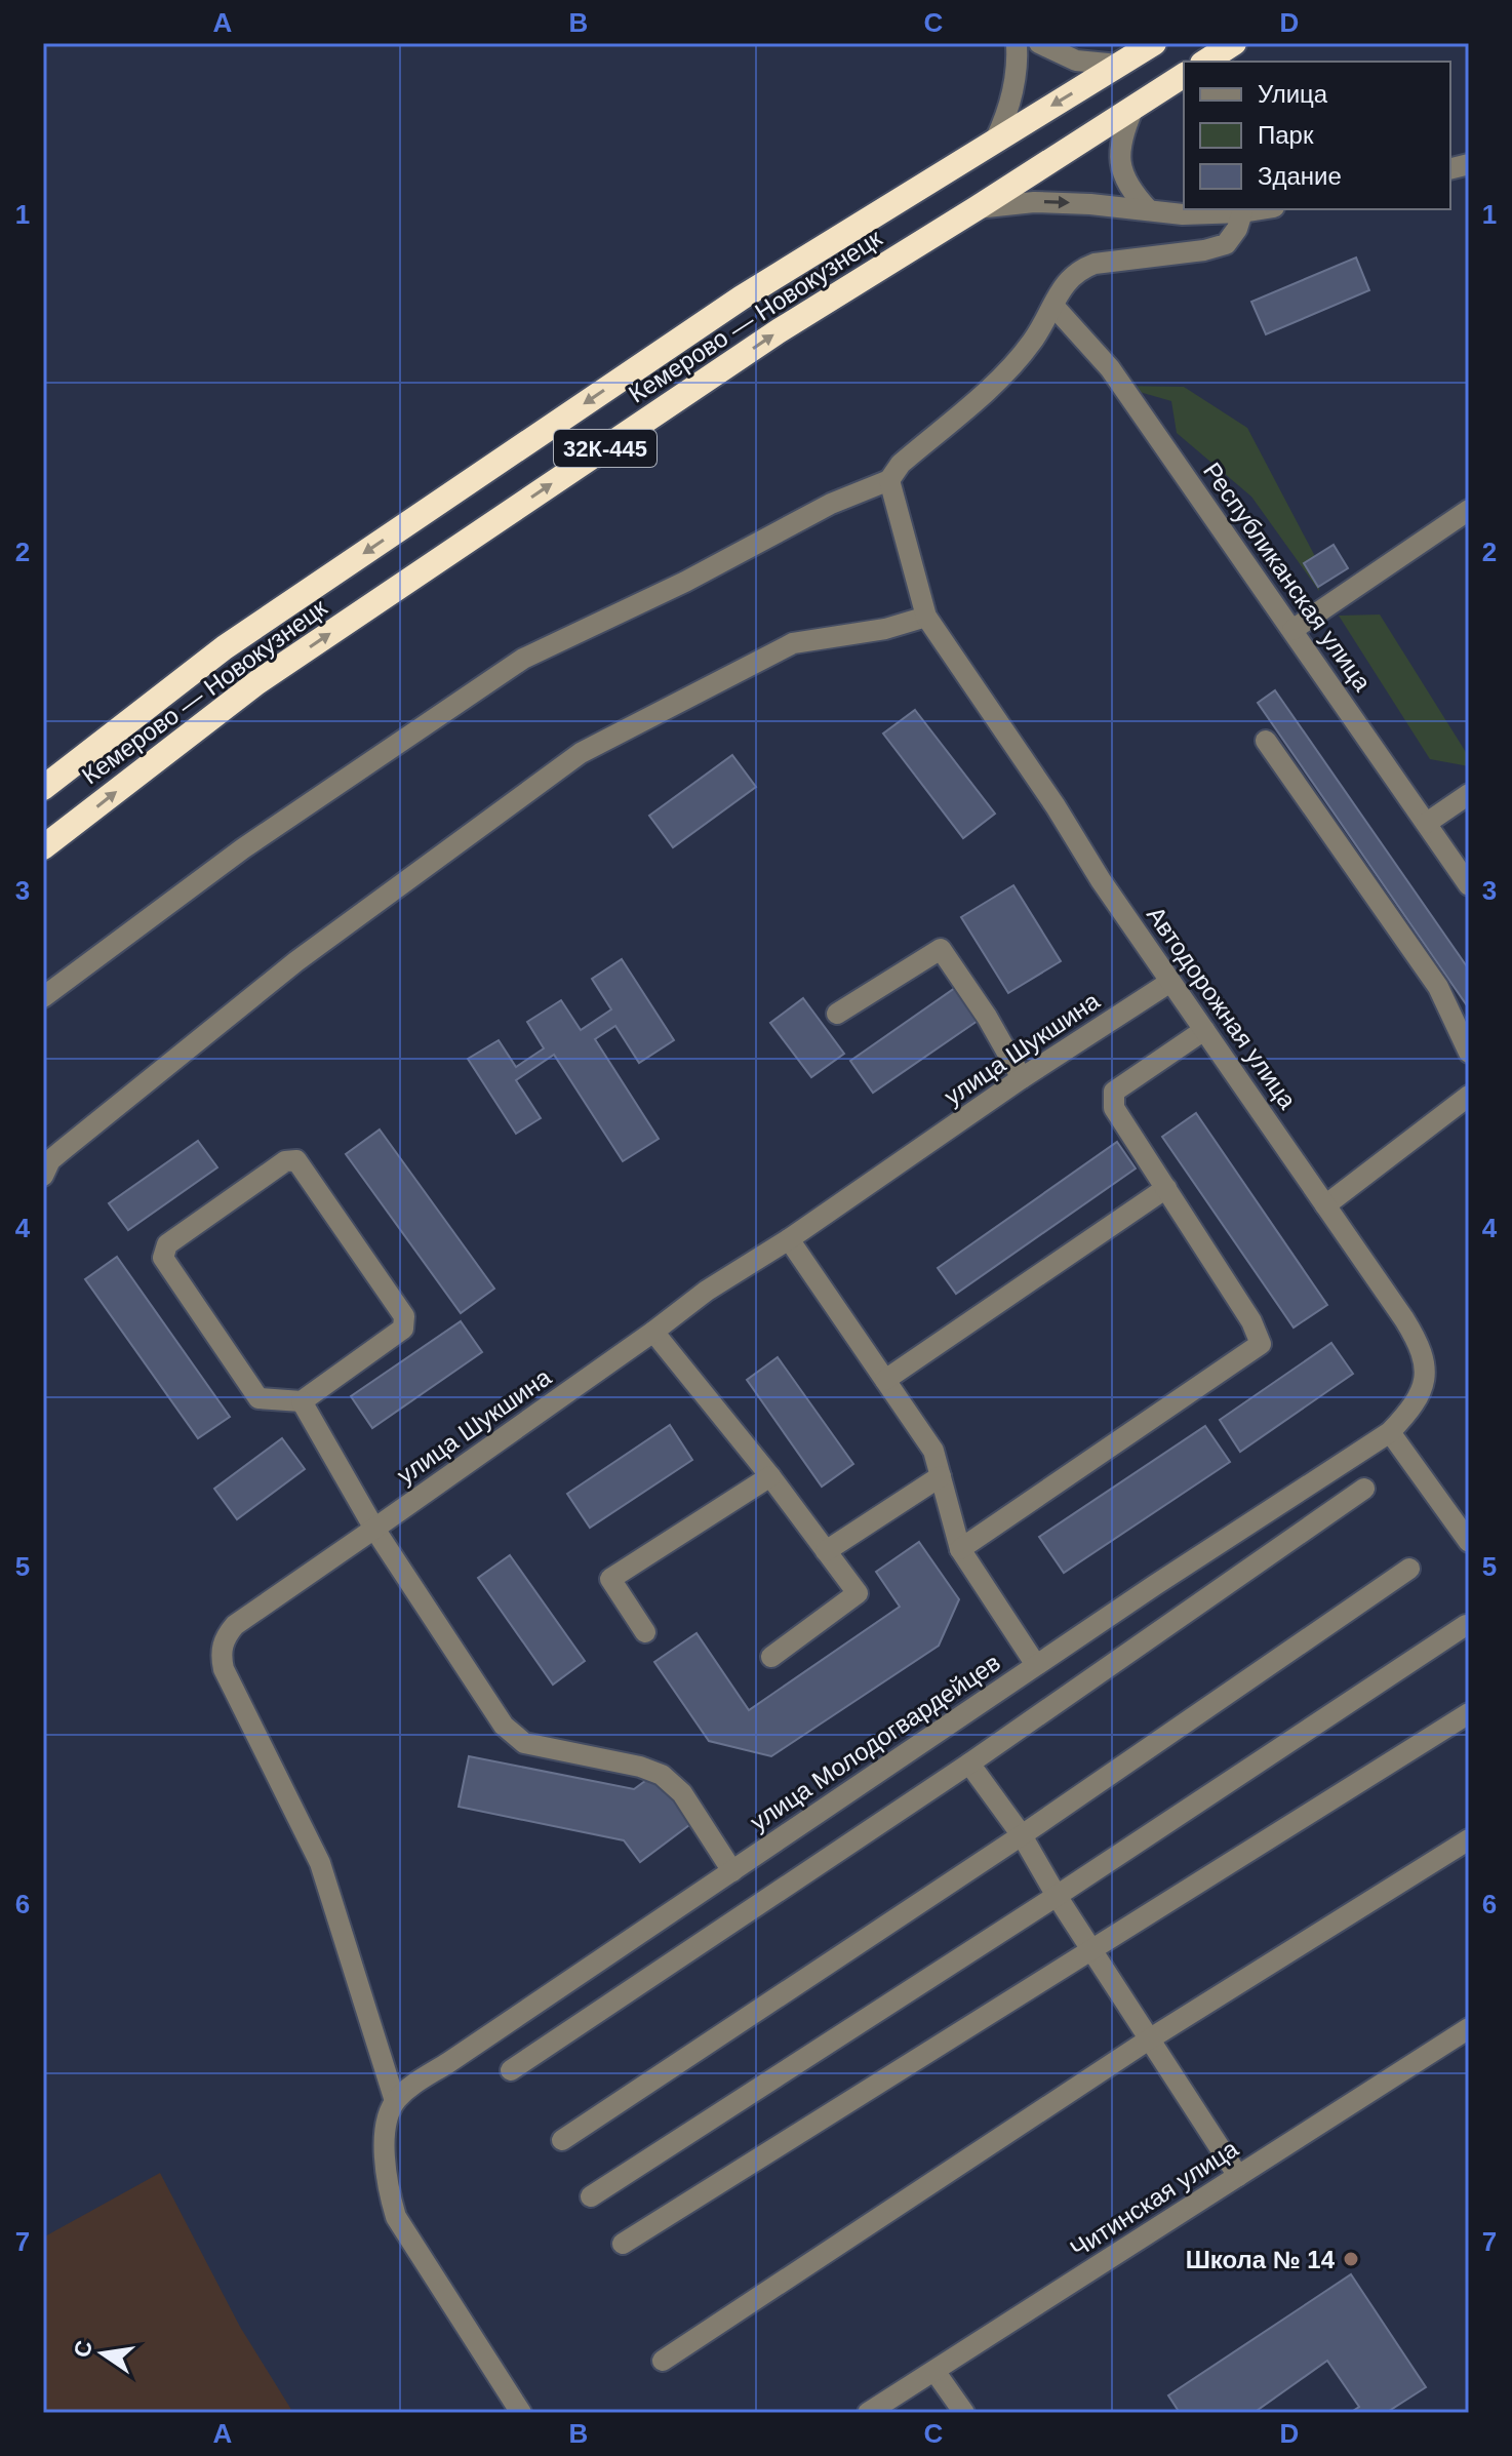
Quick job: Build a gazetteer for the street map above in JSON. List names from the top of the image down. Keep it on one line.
{"streets":{"highway":["Кемерово — Новокузнецк","32К-445"],"street":["Республиканская улица","Автодорожная улица","улица Шукшина","улица Молодогвардейцев","Читинская улица"]},"crossings":[["Автодорожная улица","улица Шукшина"],["Автодорожная улица","улица Молодогвардейцев"],["улица Шукшина","улица Молодогвардейцев"]],"places":["Школа № 14"],"legend":["Улица","Парк","Здание"],"north":"left","grid":{"columns":["A","B","C","D"],"rows":["1","2","3","4","5","6","7"]}}
